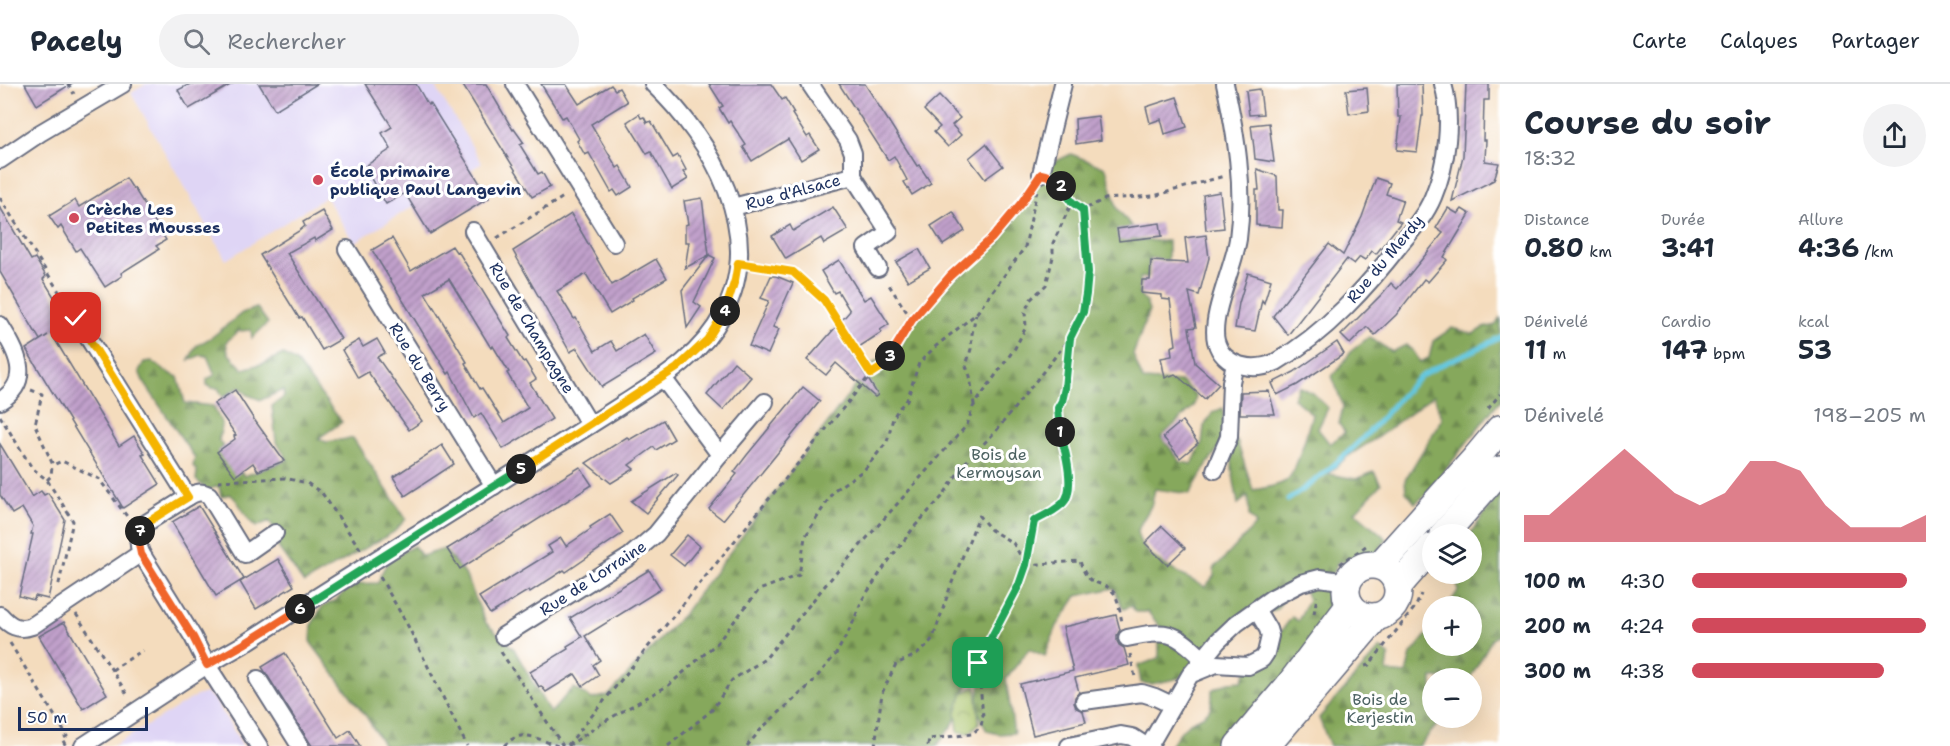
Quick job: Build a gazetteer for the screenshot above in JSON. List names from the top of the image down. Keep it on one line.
{"streets":{"street":["Rue d'Alsace","Rue du Merdy","Rue de Champagne","Rue du Berry","Rue de Lorraine"]},"parks":["Bois de Kermoysan","Bois de Kerjestin"],"places":["École primaire publique Paul Langevin","Crèche Les Petites Mousses"],"scale_bar":"50 m","page":{"header":"Pacely","search":"Rechercher","nav":["Carte","Calques","Partager"],"heading":["Course du soir","18:32"],"pins":["2","4","3","1","5","7","6"],"stats":[["Distance","0.80 km"],["Durée","3:41"],["Allure","4:36 /km"],["Dénivelé","11 m"],["Cardio","147 bpm"],["kcal","53"]],"chart":["Dénivelé","198–205 m"],"map_buttons":["+","−"],"list":[{"name":"100 m","note":"4:30"},{"name":"200 m","note":"4:24"},{"name":"300 m","note":"4:38"}],"scale":"50 m"}}
